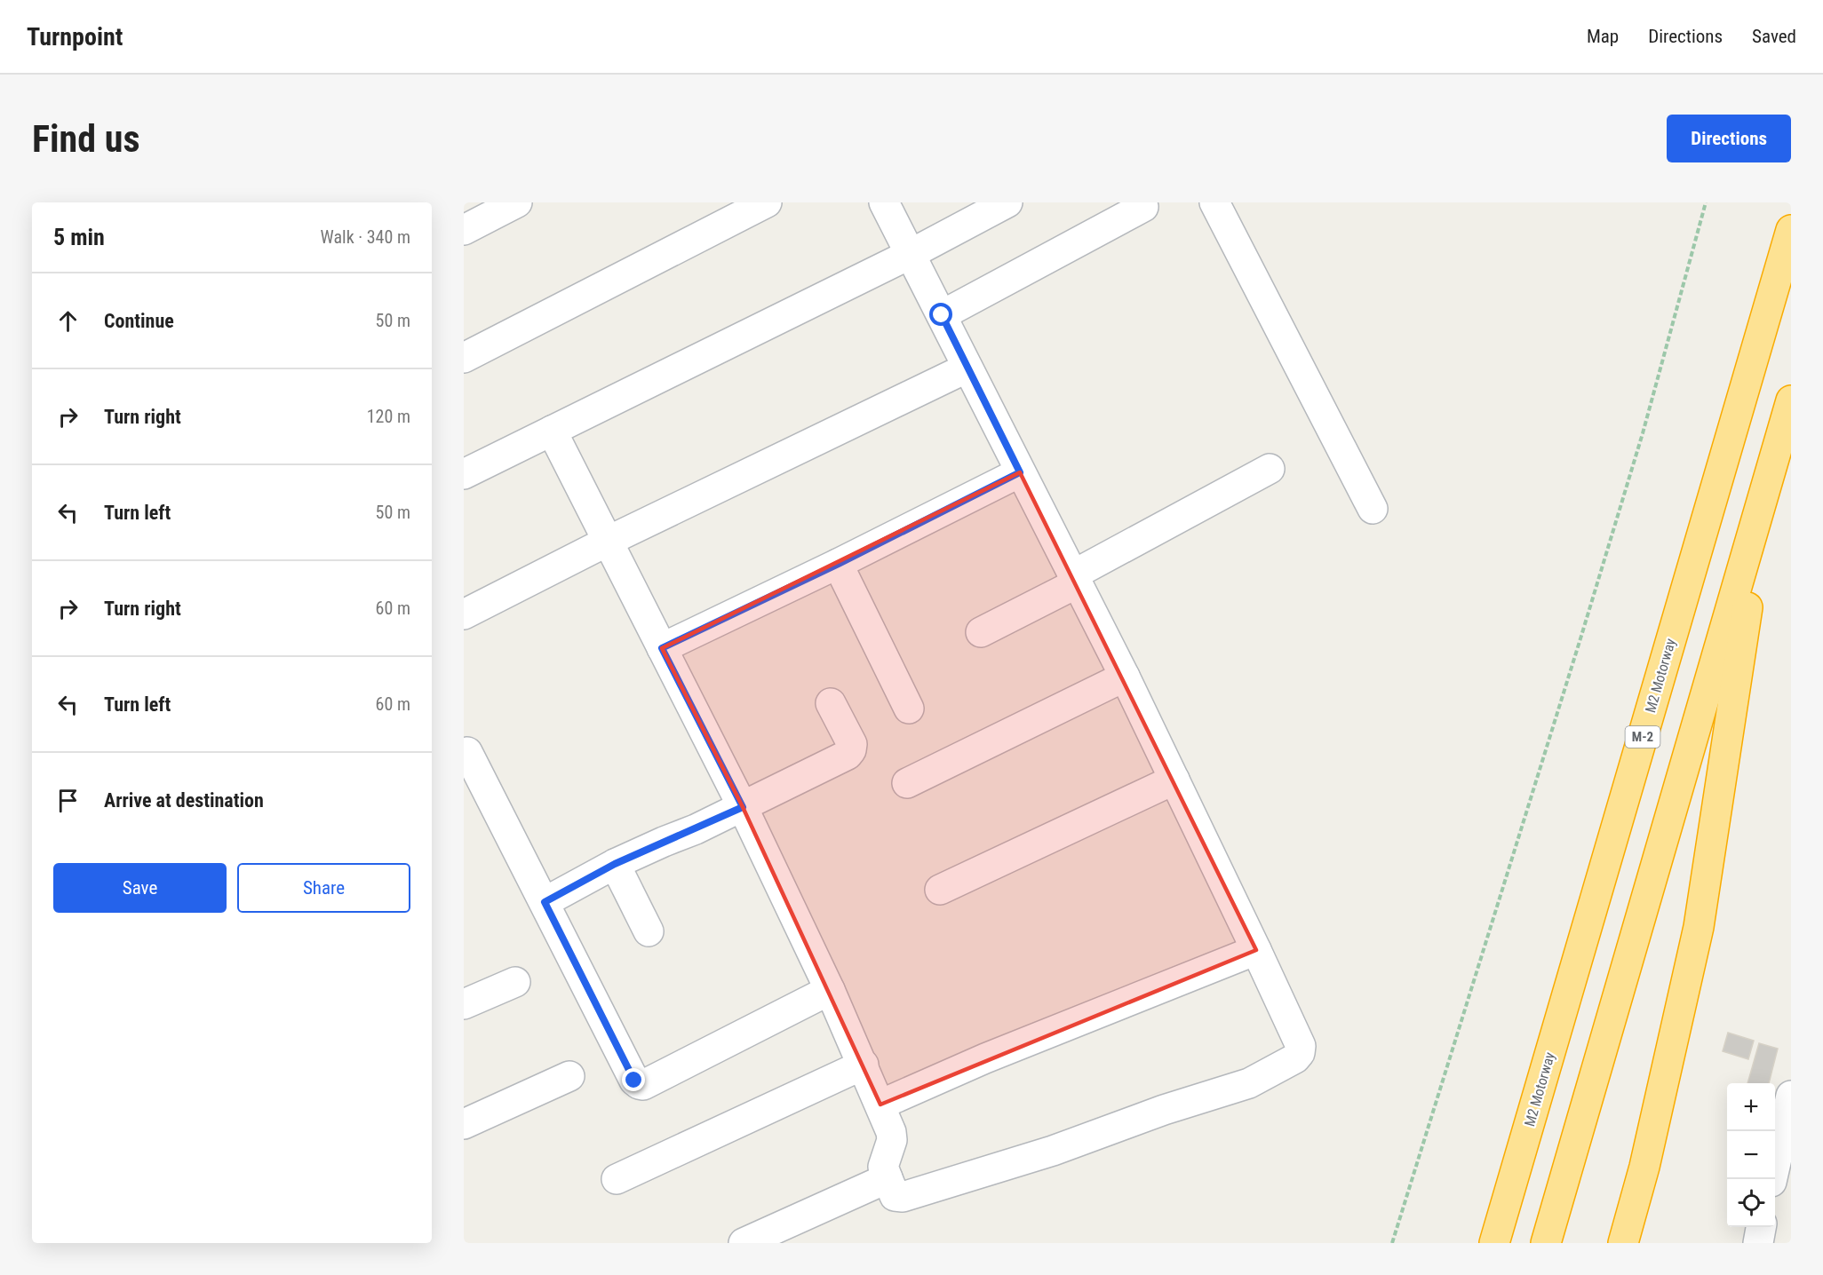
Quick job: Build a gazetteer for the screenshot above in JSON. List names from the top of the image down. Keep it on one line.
{"streets":{"highway":["M2 Motorway","M-2"]},"page":{"header":"Turnpoint","nav":["Map","Directions","Saved"],"buttons":["Directions",["Save","Share"]],"title":"Find us","heading":["5 min","Walk · 340 m"],"list":[["Continue","50 m"],["Turn right","120 m"],["Turn left","50 m"],["Turn right","60 m"],["Turn left","60 m"],"Arrive at destination"],"map_buttons":["+","−"]}}
